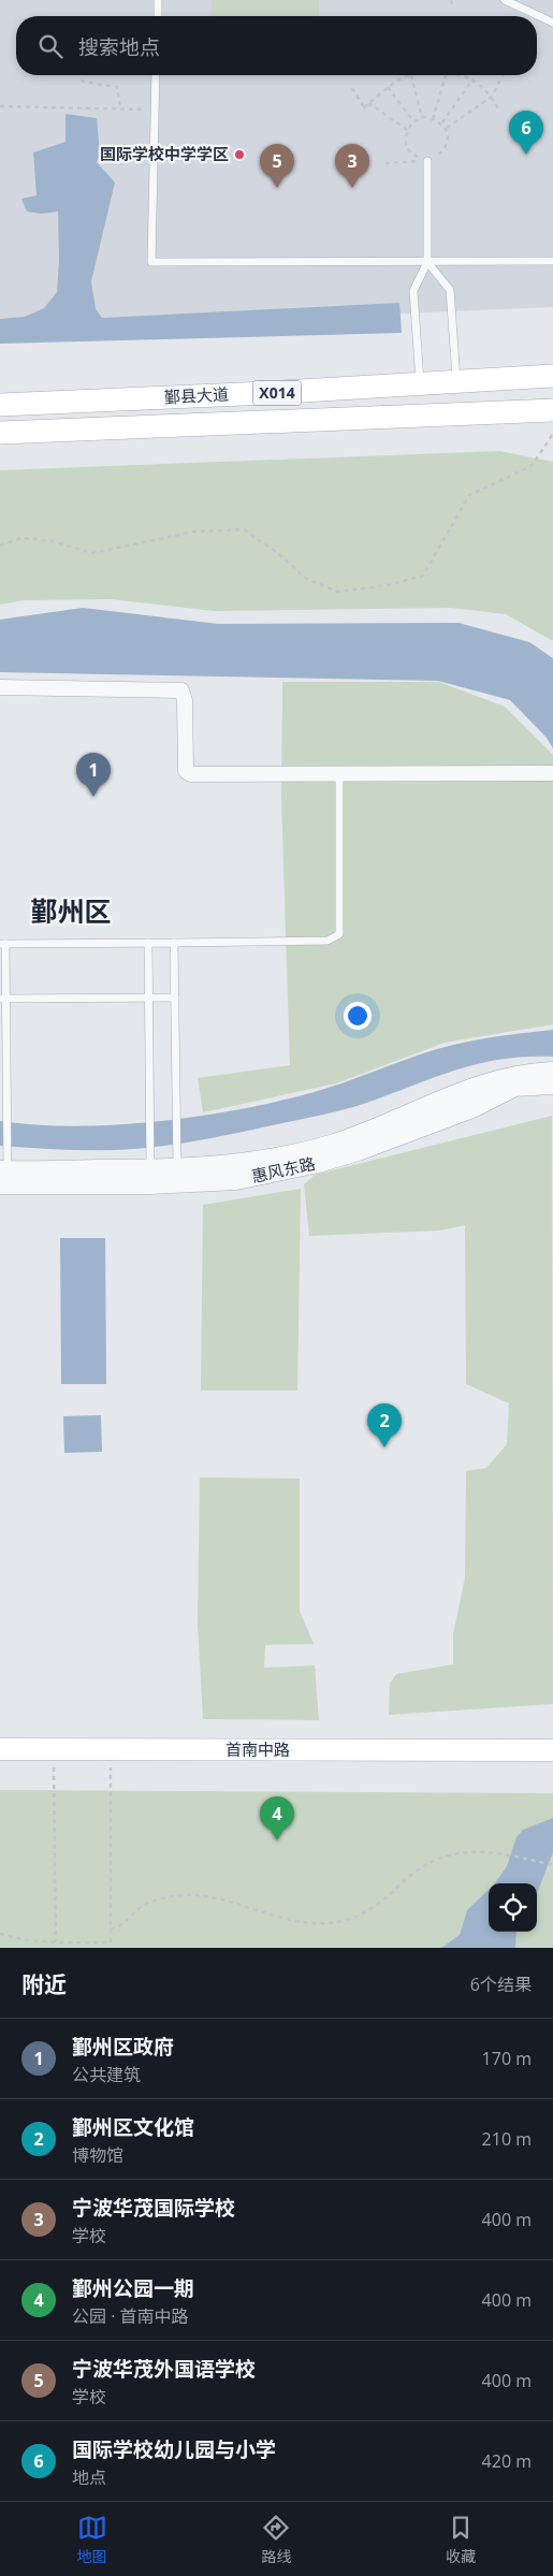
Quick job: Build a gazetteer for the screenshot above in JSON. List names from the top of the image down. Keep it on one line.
{"streets":{"main road":["X014","鄞县大道","首南中路"],"street":["惠风东路"]},"districts":["鄞州区"],"places":["国际学校中学学区"],"page":{"search":"搜索地点","pins":["6","3","5","1","2","4"],"heading":["附近","6个结果"],"list":[{"mark":"1","name":"鄞州区政府","note":"公共建筑","value":"170 m"},{"mark":"2","name":"鄞州区文化馆","note":"博物馆","value":"210 m"},{"mark":"3","name":"宁波华茂国际学校","note":"学校","value":"400 m"},{"mark":"4","name":"鄞州公园一期","note":"公园 · 首南中路","value":"400 m"},{"mark":"5","name":"宁波华茂外国语学校","note":"学校","value":"400 m"},{"mark":"6","name":"国际学校幼儿园与小学","note":"地点","value":"420 m"}],"nav":["地图","路线","收藏"]}}
